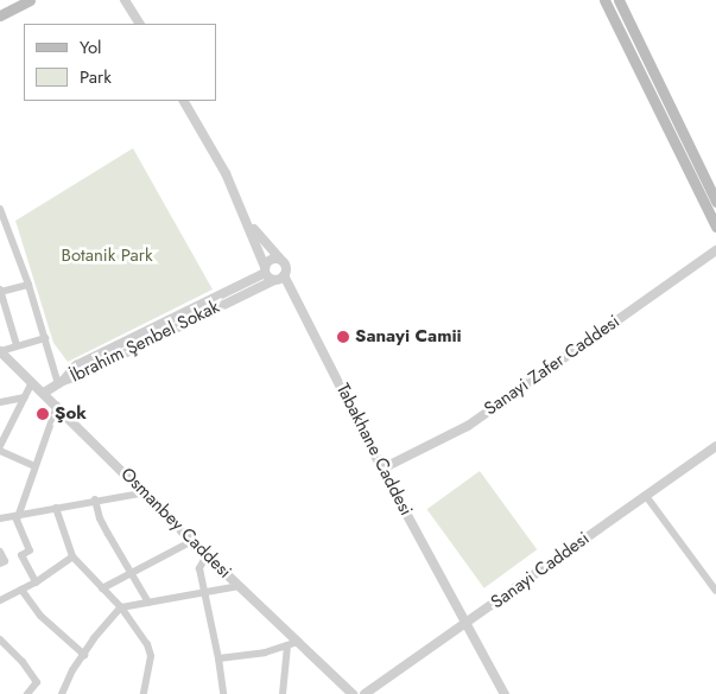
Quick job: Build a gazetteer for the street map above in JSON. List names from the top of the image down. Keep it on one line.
{"streets":{"street":["İbrahim Şenbel Sokak","Sanayi Zafer Caddesi","Tabakhane Caddesi","Osmanbey Caddesi","Sanayi Caddesi"]},"crossings":[["İbrahim Şenbel Sokak","Tabakhane Caddesi"],["İbrahim Şenbel Sokak","Osmanbey Caddesi"],["Sanayi Zafer Caddesi","Tabakhane Caddesi"],["Tabakhane Caddesi","Sanayi Caddesi"]],"parks":["Botanik Park"],"places":["Sanayi Camii","Şok"],"legend":["Yol","Park"]}
